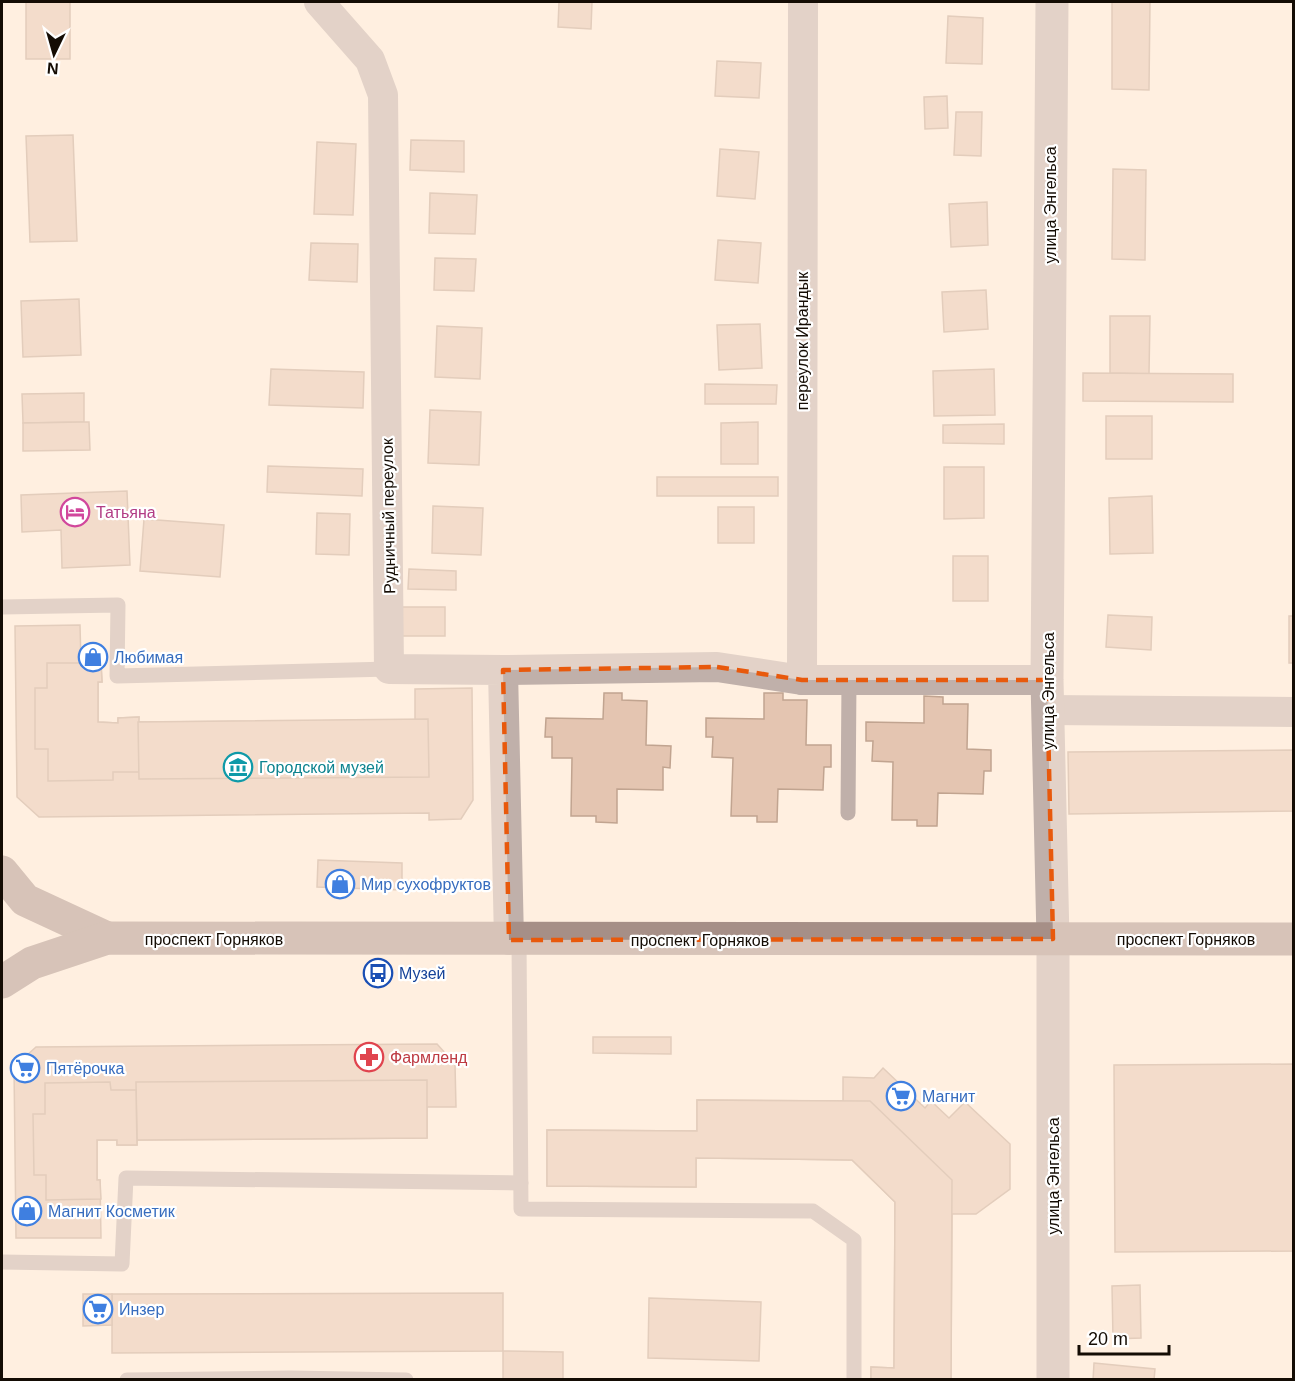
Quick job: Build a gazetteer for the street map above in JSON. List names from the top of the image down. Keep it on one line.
{"streets":{"main road":["проспект Горняков"],"street":["улица Энгельса","переулок Ирандык","Рудничный переулок"]},"crossings":[["улица Энгельса","проспект Горняков"]],"places":{"hotel":["Татьяна"],"shop":["Любимая","Мир сухофруктов","Магнит Косметик"],"museum":["Городской музей"],"bus stop":["Музей"],"pharmacy":["Фармленд"],"supermarket":["Пятёрочка","Магнит","Инзер"]},"scale_bar":"20 m","north":"bottom"}
